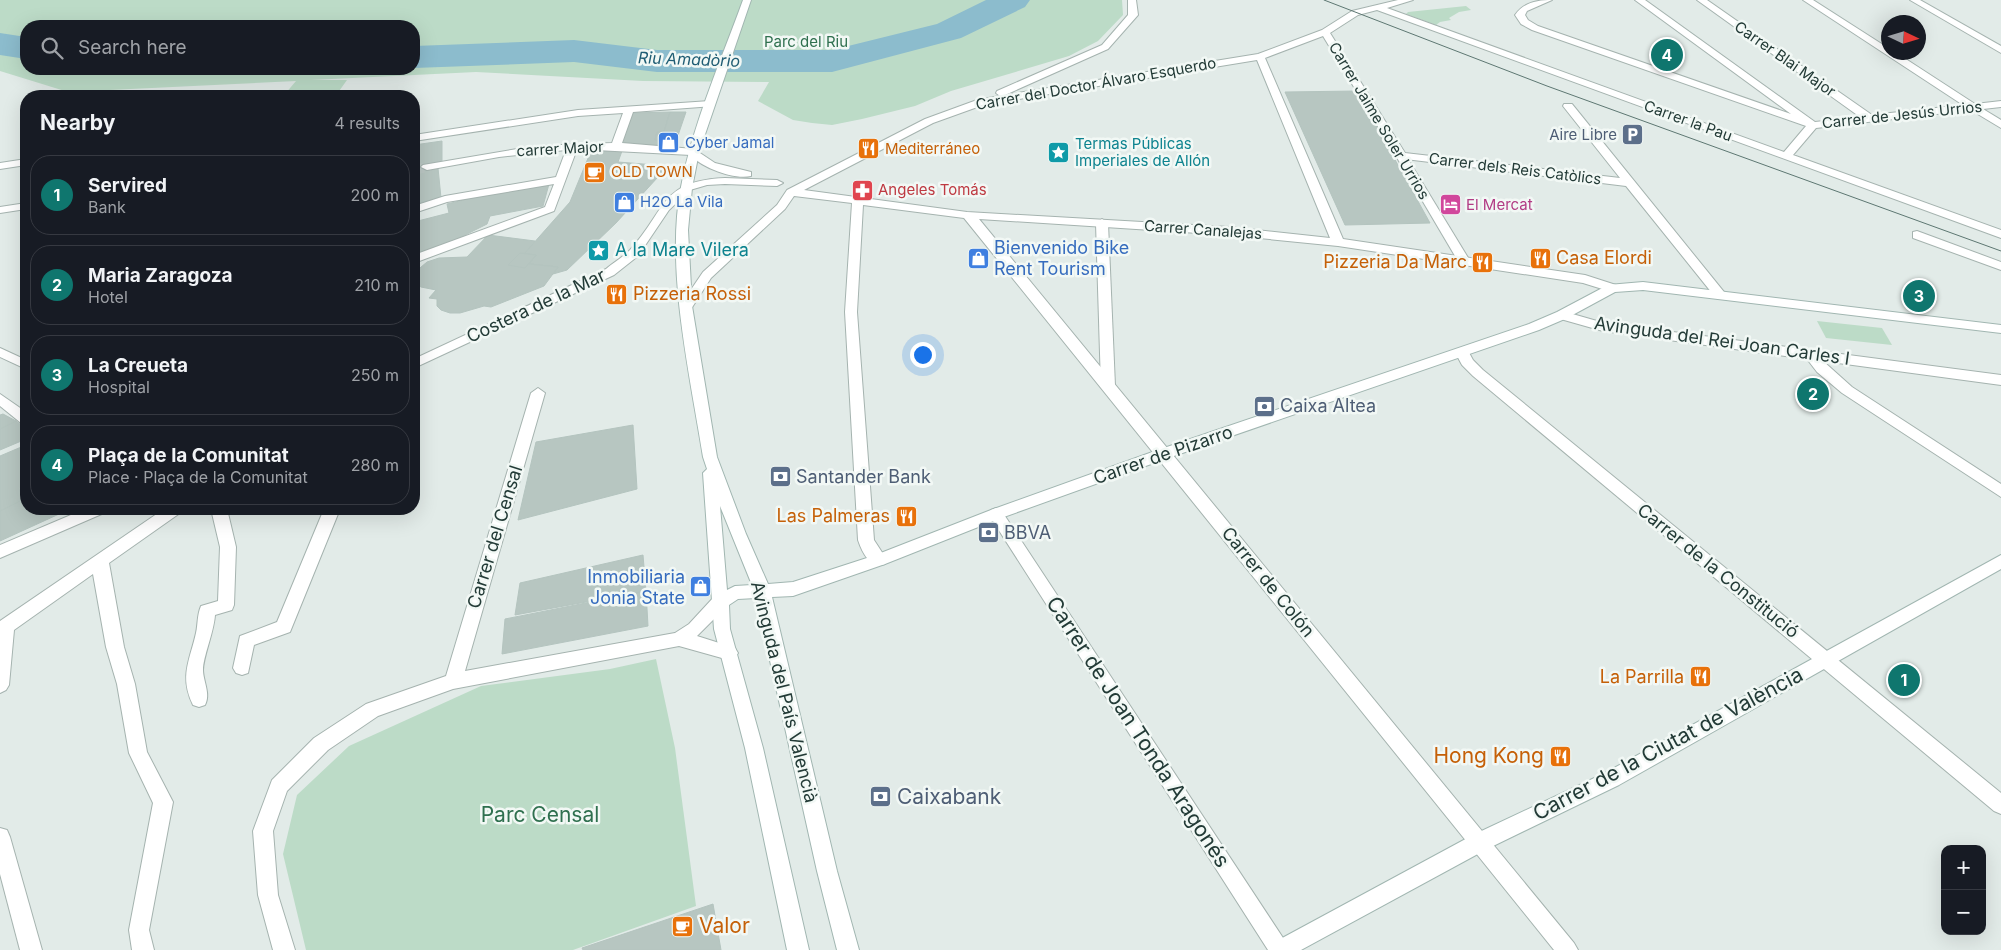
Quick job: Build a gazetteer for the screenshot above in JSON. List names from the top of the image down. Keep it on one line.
{"streets":{"street":["Carrer Blai Major","Carrer del Doctor Álvaro Esquerdo","Carrer de Jesús Urrios","Carrer Jaime Soler Urrios","Carrer la Pau","carrer Major","Carrer dels Reis Catòlics","Carrer Canalejas","Costera de la Mar","Avinguda del Rei Joan Carles I","Carrer de Pizarro","Carrer del Censal","Carrer de la Constitució","Carrer de Colón","Avinguda del País Valencià","Carrer de Joan Tonda Aragonés","Carrer de la Ciutat de València"]},"crossings":[["Carrer Blai Major","Carrer de Jesús Urrios"],["Carrer del Doctor Álvaro Esquerdo","Carrer Jaime Soler Urrios"],["Carrer del Doctor Álvaro Esquerdo","Carrer la Pau"],["Carrer del Doctor Álvaro Esquerdo","Carrer Canalejas"],["Carrer de Jesús Urrios","Carrer la Pau"],["Carrer Jaime Soler Urrios","Carrer dels Reis Catòlics"],["Carrer Jaime Soler Urrios","Carrer Canalejas"],["carrer Major","Avinguda del País Valencià"],["Carrer Canalejas","Avinguda del Rei Joan Carles I"],["Carrer Canalejas","Carrer de Colón"],["Costera de la Mar","Avinguda del País Valencià"],["Avinguda del Rei Joan Carles I","Carrer de Pizarro"],["Carrer de Pizarro","Carrer de la Constitució"],["Carrer de Pizarro","Carrer de Colón"],["Carrer de Pizarro","Avinguda del País Valencià"],["Carrer de Pizarro","Carrer de Joan Tonda Aragonés"],["Carrer de la Constitució","Carrer de la Ciutat de València"],["Carrer de Colón","Carrer de la Ciutat de València"],["Carrer de Joan Tonda Aragonés","Carrer de la Ciutat de València"]],"water":["Riu Amadòrio"],"parks":["Parc del Riu","Parc Censal"],"places":{"parking":["Aire Libre"],"shop":["Cyber Jamal","H2O La Vila","Bienvenido Bike Rent Tourism","Inmobiliaria Jonia State"],"restaurant":["Mediterráneo","Casa Elordi","Pizzeria Da Marc","Pizzeria Rossi","Las Palmeras","La Parrilla","Hong Kong"],"place":["Termas Públicas Imperiales de Allón","A la Mare Vilera"],"cafe":["OLD TOWN","Valor"],"pharmacy":["Angeles Tomás"],"hotel":["El Mercat"],"bank":["Caixa Altea","Santander Bank","BBVA","Caixabank"]},"north":"right","page":{"search":"Search here","pins":["4","3","2","1"],"heading":["Nearby","4 results"],"list":[{"mark":"1","name":"Servired","note":"Bank","value":"200 m"},{"mark":"2","name":"Maria Zaragoza","note":"Hotel","value":"210 m"},{"mark":"3","name":"La Creueta","note":"Hospital","value":"250 m"},{"mark":"4","name":"Plaça de la Comunitat","note":"Place · Plaça de la Comunitat","value":"280 m"}],"map_buttons":["+","−"]}}
